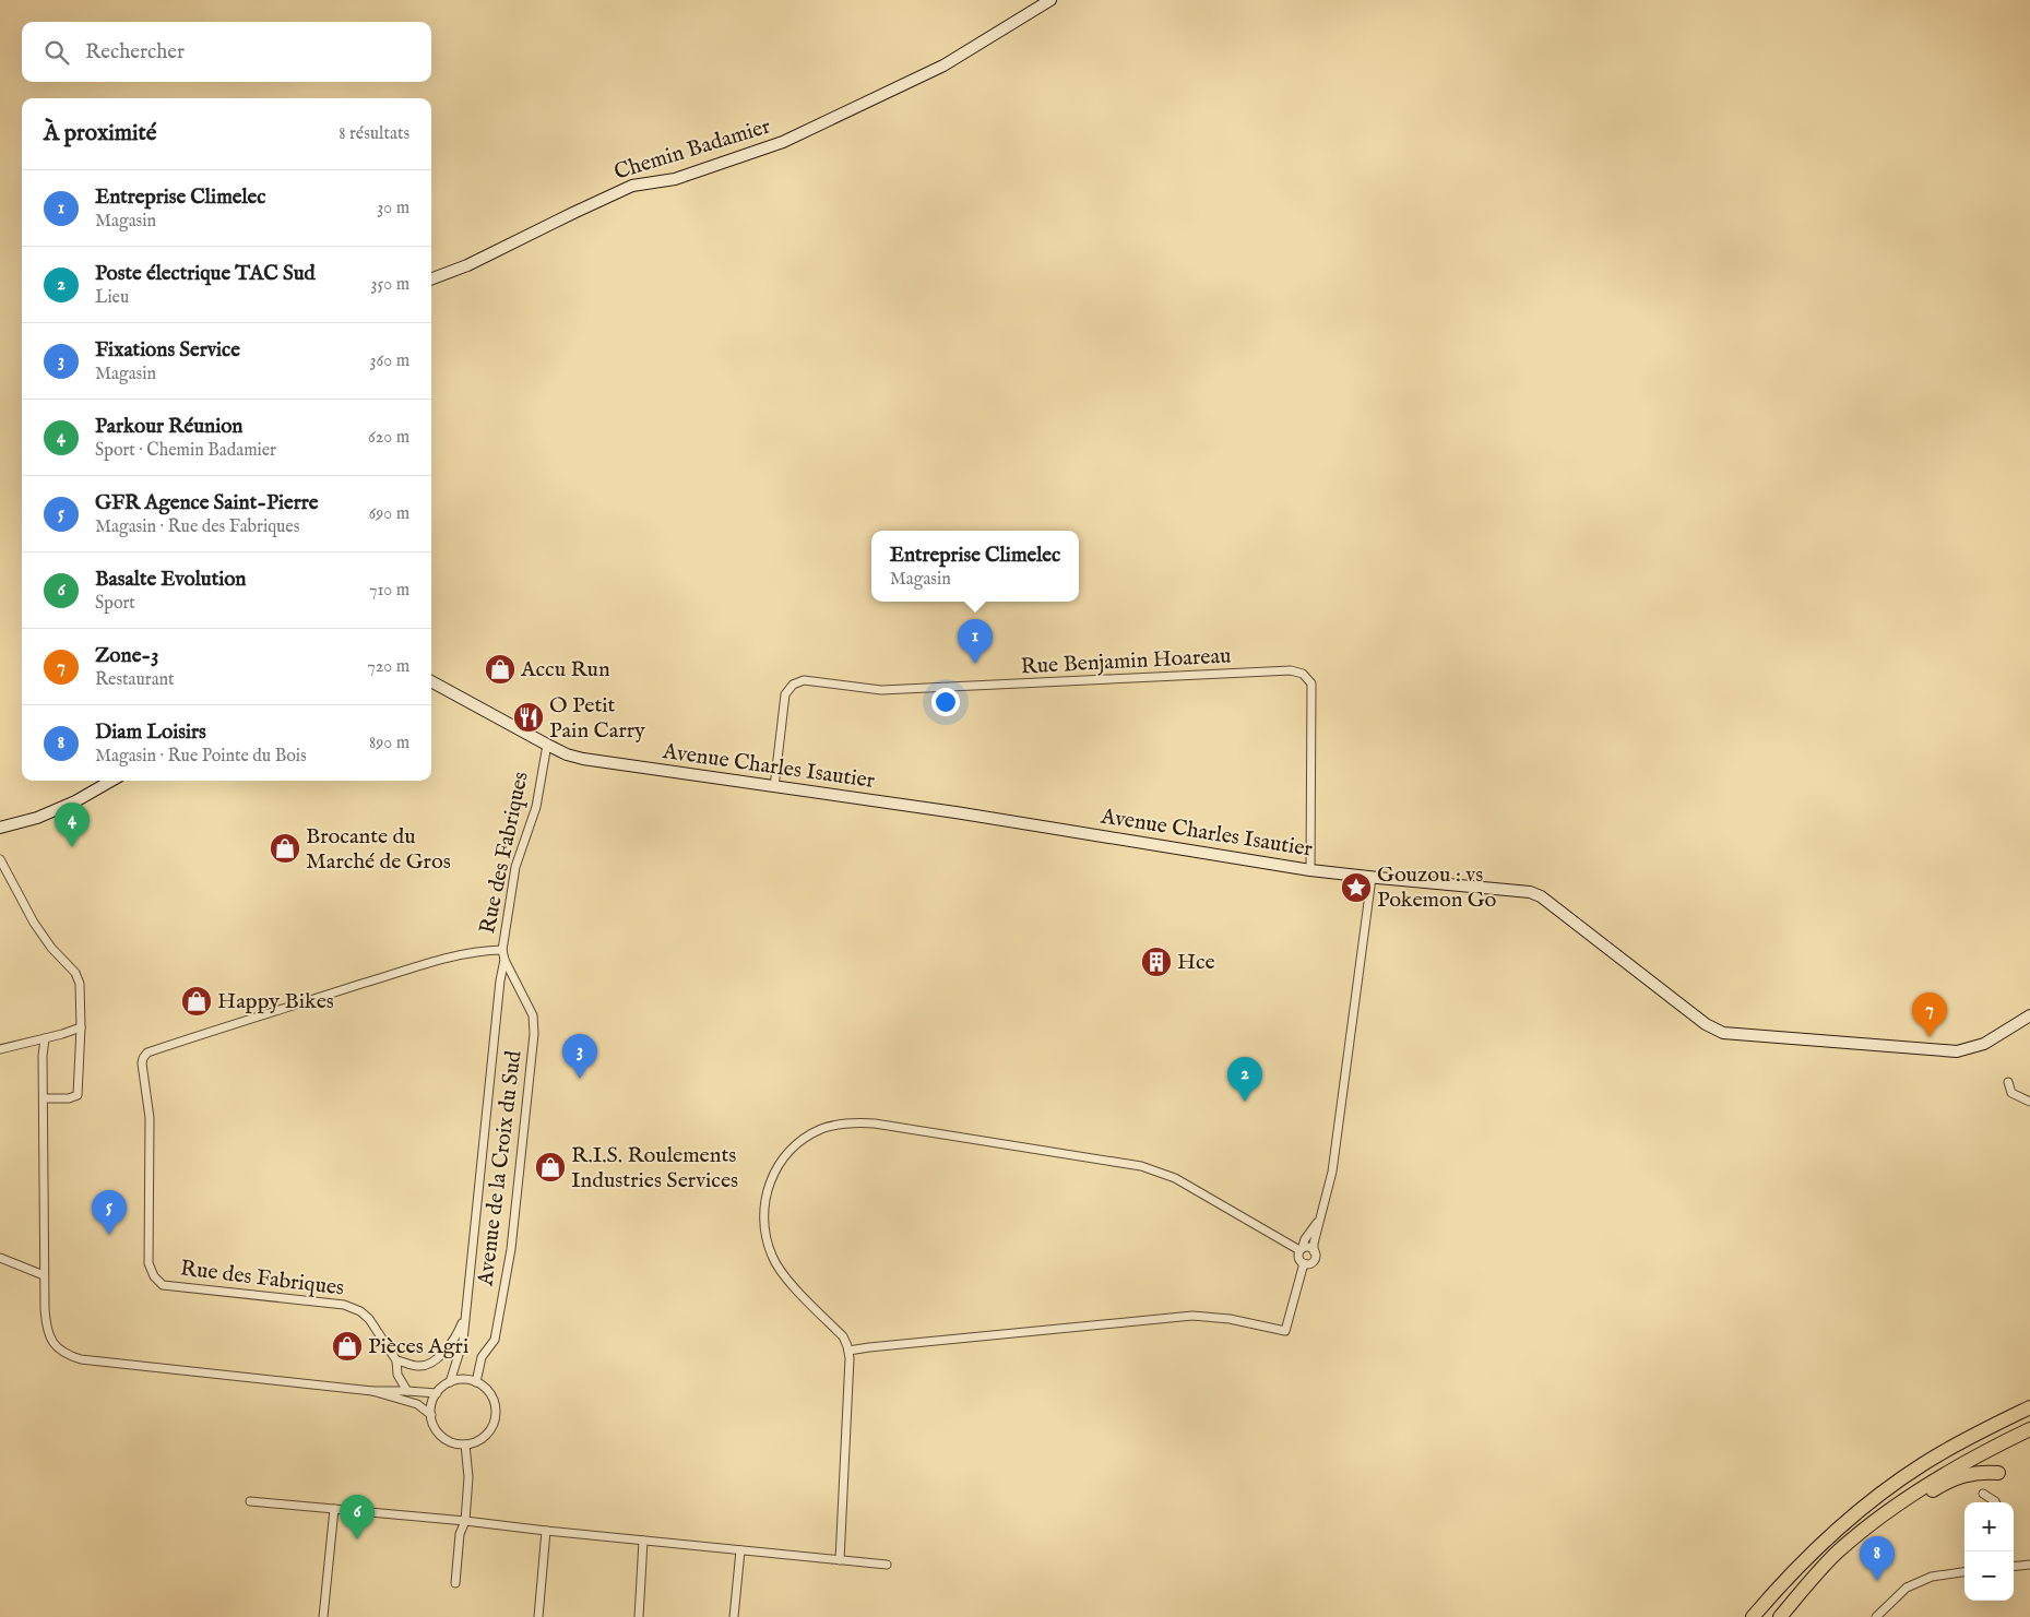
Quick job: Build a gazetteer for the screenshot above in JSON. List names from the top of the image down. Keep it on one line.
{"streets":{"street":["Chemin Badamier","Rue Benjamin Hoareau","Avenue Charles Isautier","Rue des Fabriques","Avenue de la Croix du Sud"]},"crossings":[["Rue Benjamin Hoareau","Avenue Charles Isautier"],["Avenue Charles Isautier","Rue des Fabriques"],["Rue des Fabriques","Avenue de la Croix du Sud"]],"places":{"shop":["Accu Run","Brocante du Marché de Gros","Happy Bikes","R.I.S. Roulements Industries Services","Pièces Agri"],"restaurant":["O Petit Pain Carry"],"place":["Gouzou : vs Pokemon Go"],"building":["Hce"]},"page":{"search":"Rechercher","heading":["À proximité","8 résultats"],"list":[{"mark":"1","name":"Entreprise Climelec","note":"Magasin","value":"30 m"},{"mark":"2","name":"Poste électrique TAC Sud","note":"Lieu","value":"350 m"},{"mark":"3","name":"Fixations Service","note":"Magasin","value":"360 m"},{"mark":"4","name":"Parkour Réunion","note":"Sport · Chemin Badamier","value":"620 m"},{"mark":"5","name":"GFR Agence Saint-Pierre","note":"Magasin · Rue des Fabriques","value":"690 m"},{"mark":"6","name":"Basalte Evolution","note":"Sport","value":"710 m"},{"mark":"7","name":"Zone-3","note":"Restaurant","value":"720 m"},{"mark":"8","name":"Diam Loisirs","note":"Magasin · Rue Pointe du Bois","value":"890 m"}],"popup":["Entreprise Climelec","Magasin"],"pins":["1","4","7","3","2","5","6","8"],"map_buttons":["+","−"]}}
